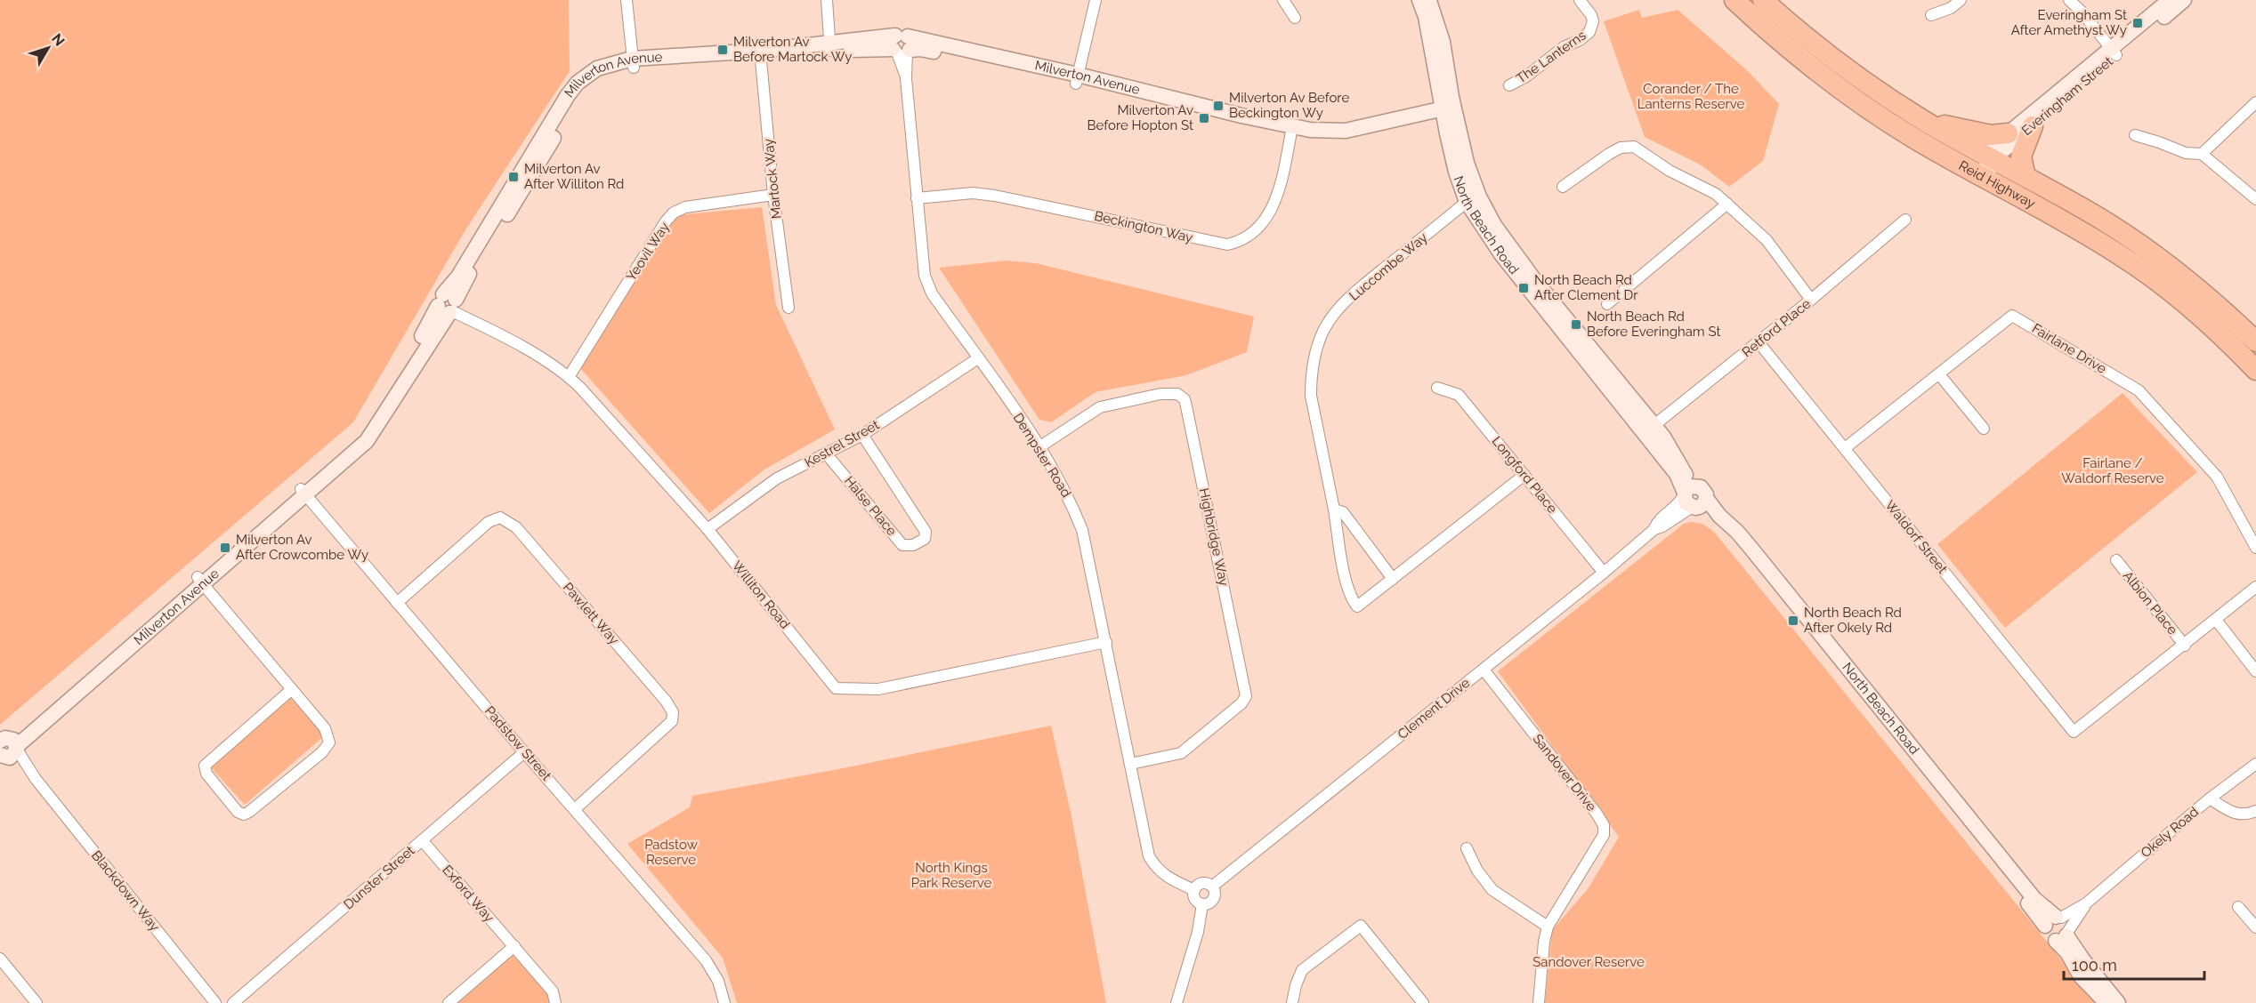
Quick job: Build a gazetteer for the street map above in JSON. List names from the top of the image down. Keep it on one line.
{"streets":{"highway":["Reid Highway"],"street":["The Lanterns","Milverton Avenue","Everingham Street","Martock Way","North Beach Road","Beckington Way","Yeovil Way","Luccombe Way","Retford Place","Fairlane Drive","Kestrel Street","Dempster Road","Longford Place","Halse Place","Highbridge Way","Waldorf Street","Williton Road","Albion Place","Pawlett Way","Clement Drive","Padstow Street","Sandover Drive","Okely Road","Dunster Street","Blackdown Way","Exford Way"]},"crossings":[["Milverton Avenue","Martock Way"],["Milverton Avenue","North Beach Road"],["Milverton Avenue","Beckington Way"],["Milverton Avenue","Dempster Road"],["Milverton Avenue","Williton Road"],["Milverton Avenue","Padstow Street"],["Milverton Avenue","Blackdown Way"],["Everingham Street","Reid Highway"],["Martock Way","Yeovil Way"],["North Beach Road","Luccombe Way"],["North Beach Road","Retford Place"],["North Beach Road","Clement Drive"],["North Beach Road","Okely Road"],["Beckington Way","Dempster Road"],["Yeovil Way","Williton Road"],["Luccombe Way","Longford Place"],["Retford Place","Waldorf Street"],["Fairlane Drive","Waldorf Street"],["Kestrel Street","Dempster Road"],["Kestrel Street","Halse Place"],["Kestrel Street","Williton Road"],["Dempster Road","Highbridge Way"],["Dempster Road","Williton Road"],["Dempster Road","Clement Drive"],["Longford Place","Clement Drive"],["Waldorf Street","Albion Place"],["Pawlett Way","Padstow Street"],["Clement Drive","Sandover Drive"],["Padstow Street","Dunster Street"],["Dunster Street","Exford Way"]],"parks":["Corander / The Lanterns Reserve","Fairlane / Waldorf Reserve","Padstow Reserve","North Kings Park Reserve","Sandover Reserve"],"places":{"transit":["Everingham St After Amethyst Wy","Milverton Av Before Martock Wy","Milverton Av Before Beckington Wy","Milverton Av Before Hopton St","Milverton Av After Williton Rd","North Beach Rd After Clement Dr","North Beach Rd Before Everingham St","Milverton Av After Crowcombe Wy","North Beach Rd After Okely Rd"]},"scale_bar":"100 m","north":"top right"}
